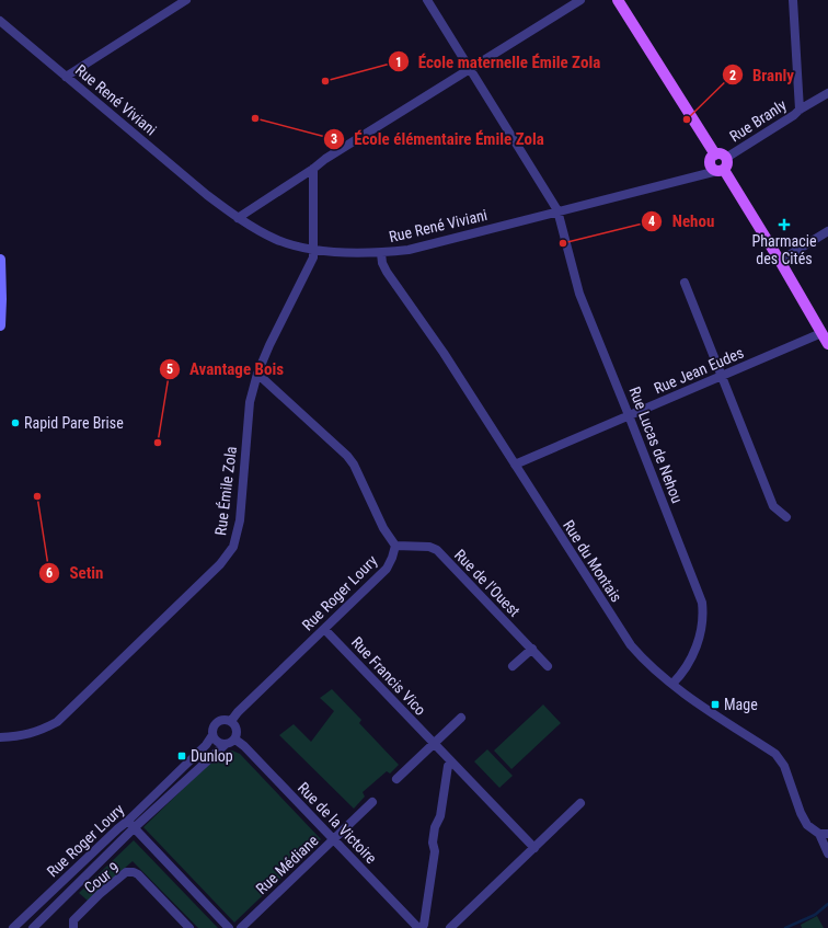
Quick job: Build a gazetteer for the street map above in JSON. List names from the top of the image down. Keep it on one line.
{"streets":{"street":["Rue René Viviani","Rue Branly","Rue Jean Eudes","Rue Lucas de Nehou","Rue Émile Zola","Rue du Montais","Rue de l'Ouest","Rue Roger Loury","Rue Francis Vico","Rue de la Victoire","Rue Médiane","Cour 9"]},"crossings":[["Rue René Viviani","Rue Branly"],["Rue René Viviani","Rue Lucas de Nehou"],["Rue René Viviani","Rue Émile Zola"],["Rue René Viviani","Rue du Montais"],["Rue Jean Eudes","Rue Lucas de Nehou"],["Rue Jean Eudes","Rue du Montais"],["Rue Lucas de Nehou","Rue du Montais"],["Rue de l'Ouest","Rue Roger Loury"],["Rue Roger Loury","Rue Francis Vico"],["Rue Roger Loury","Rue de la Victoire"],["Rue de la Victoire","Rue Médiane"]],"places":{"other":["École maternelle Émile Zola","École élémentaire Émile Zola","Branly","Nehou","Rapid Pare Brise","Avantage Bois","Setin"],"health":["Pharmacie des Cités"],"transit":["Mage","Dunlop"]}}
